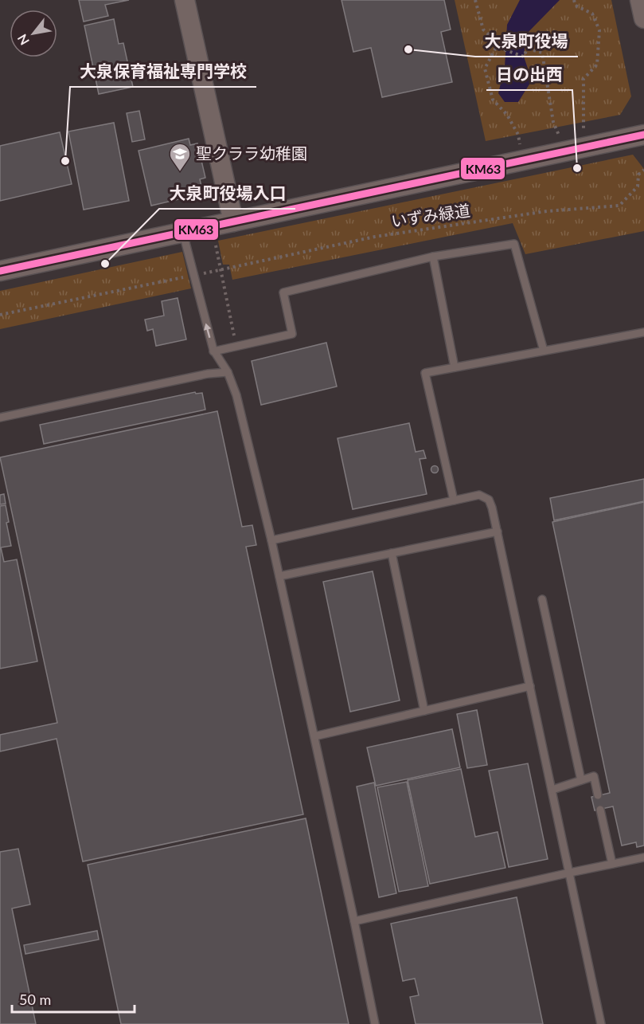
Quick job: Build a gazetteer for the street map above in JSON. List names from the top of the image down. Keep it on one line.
{"streets":{"path":["いずみ緑道"]},"places":{"other":["大泉町役場","大泉保育福祉専門学校","日の出西","大泉町役場入口"],"school or university":["聖クララ幼稚園"]},"lines":["transit line KM63"],"scale_bar":"50 m","north":"bottom left"}
